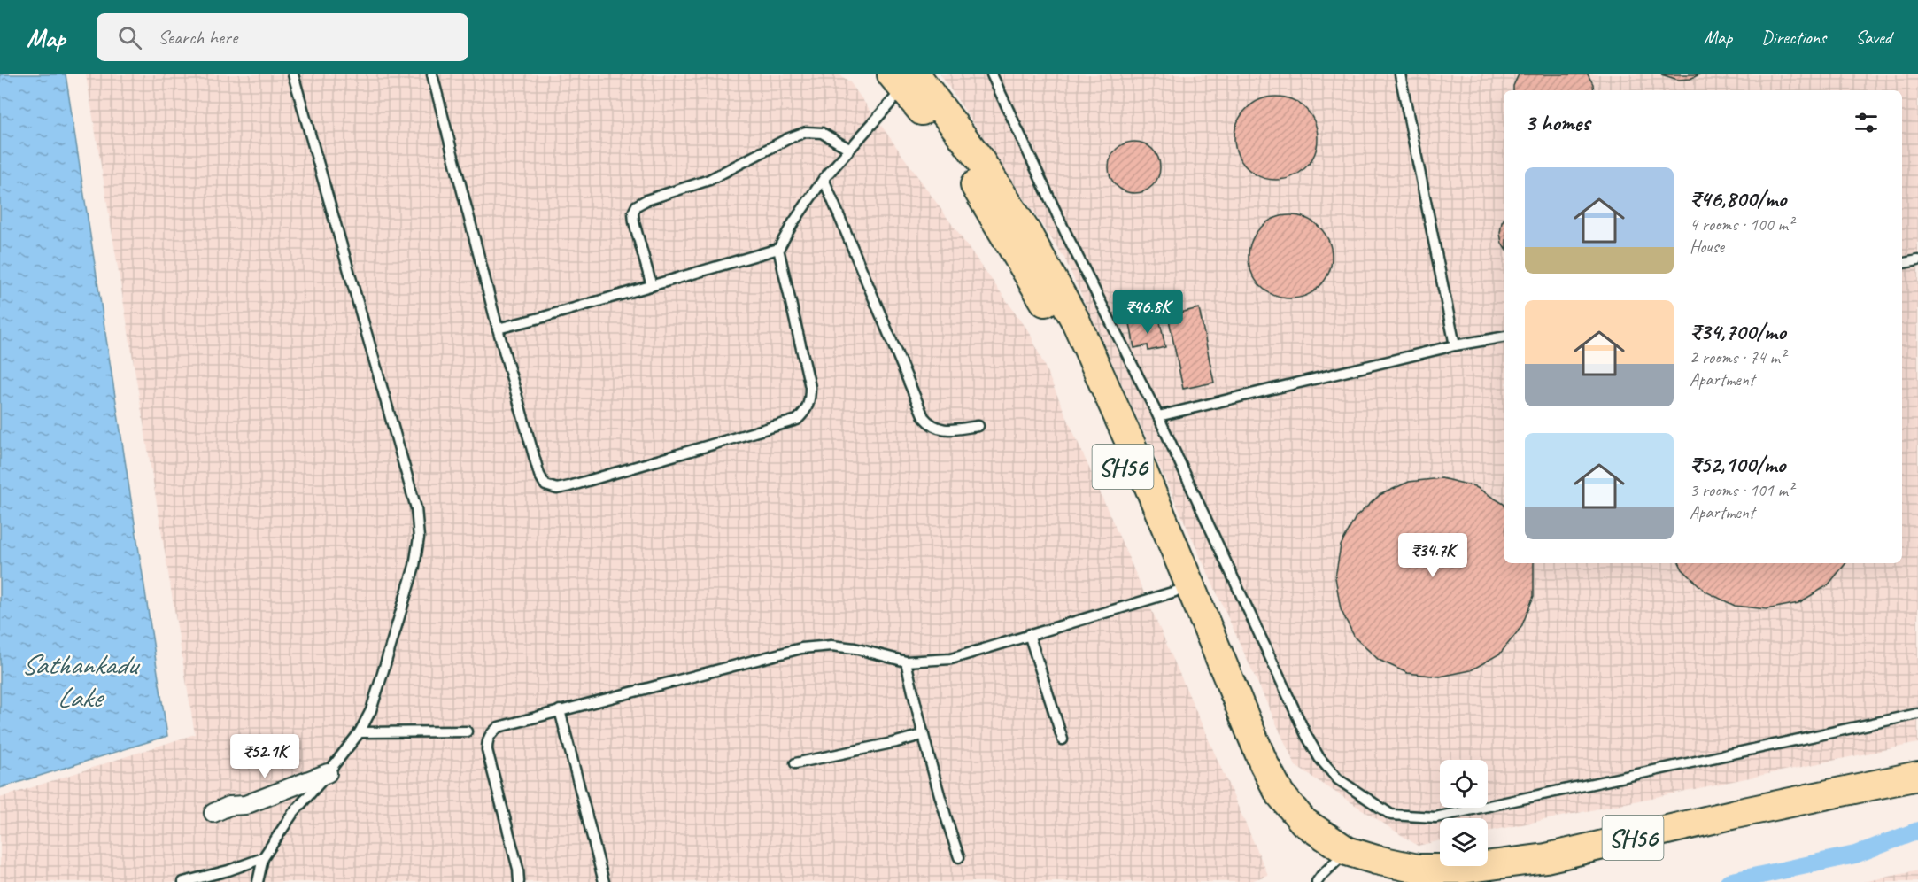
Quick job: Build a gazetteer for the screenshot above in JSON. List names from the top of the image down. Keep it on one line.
{"streets":{"main road":["SH56"]},"water":["Sathankadu Lake"],"page":{"header":"Map","search":"Search here","nav":["Map","Directions","Saved"],"heading":"3 homes","list":[{"name":"₹46,800/mo","note":"4 rooms · 100 m² · House"},{"name":"₹34,700/mo","note":"2 rooms · 74 m² · Apartment"},{"name":"₹52,100/mo","note":"3 rooms · 101 m² · Apartment"}],"price":["₹46.8K","₹34.7K","₹52.1K"]}}
